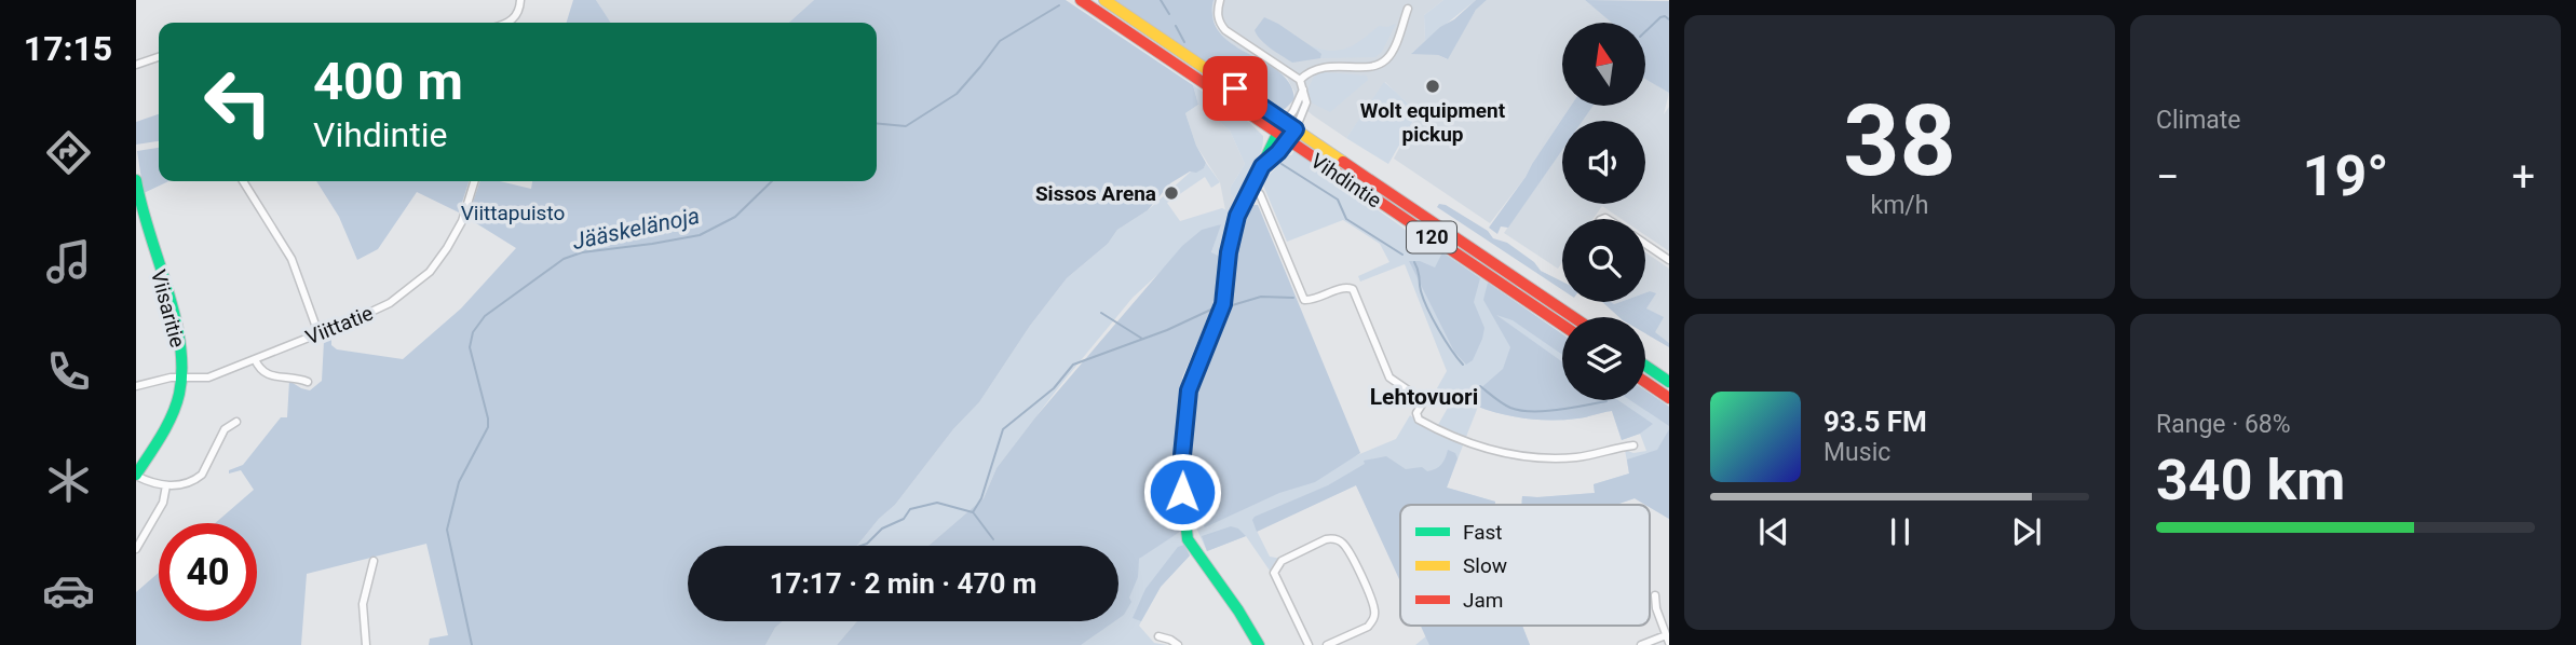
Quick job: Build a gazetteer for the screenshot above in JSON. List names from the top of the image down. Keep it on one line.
{"streets":{"main road":["Vihdintie","120","Viisaritie"],"street":["Viittatie"]},"crossings":[["Viisaritie","Viittatie"]],"districts":["Lehtovuori"],"water":["Jääskelänoja"],"parks":["Viittapuisto"],"places":["Wolt equipment pickup","Sissos Arena"],"legend":["Fast","Slow","Jam"],"north":"top","page":{"tabs":"17:15","tile":[["38","km/h"],"Climate",["Range · 68%","340 km"]],"turn":["400 m","Vihdintie"],"heat":["−","19°","+"],"song":["93.5 FM","Music"],"limit":"40","trip":"17:17 · 2 min · 470 m"}}
